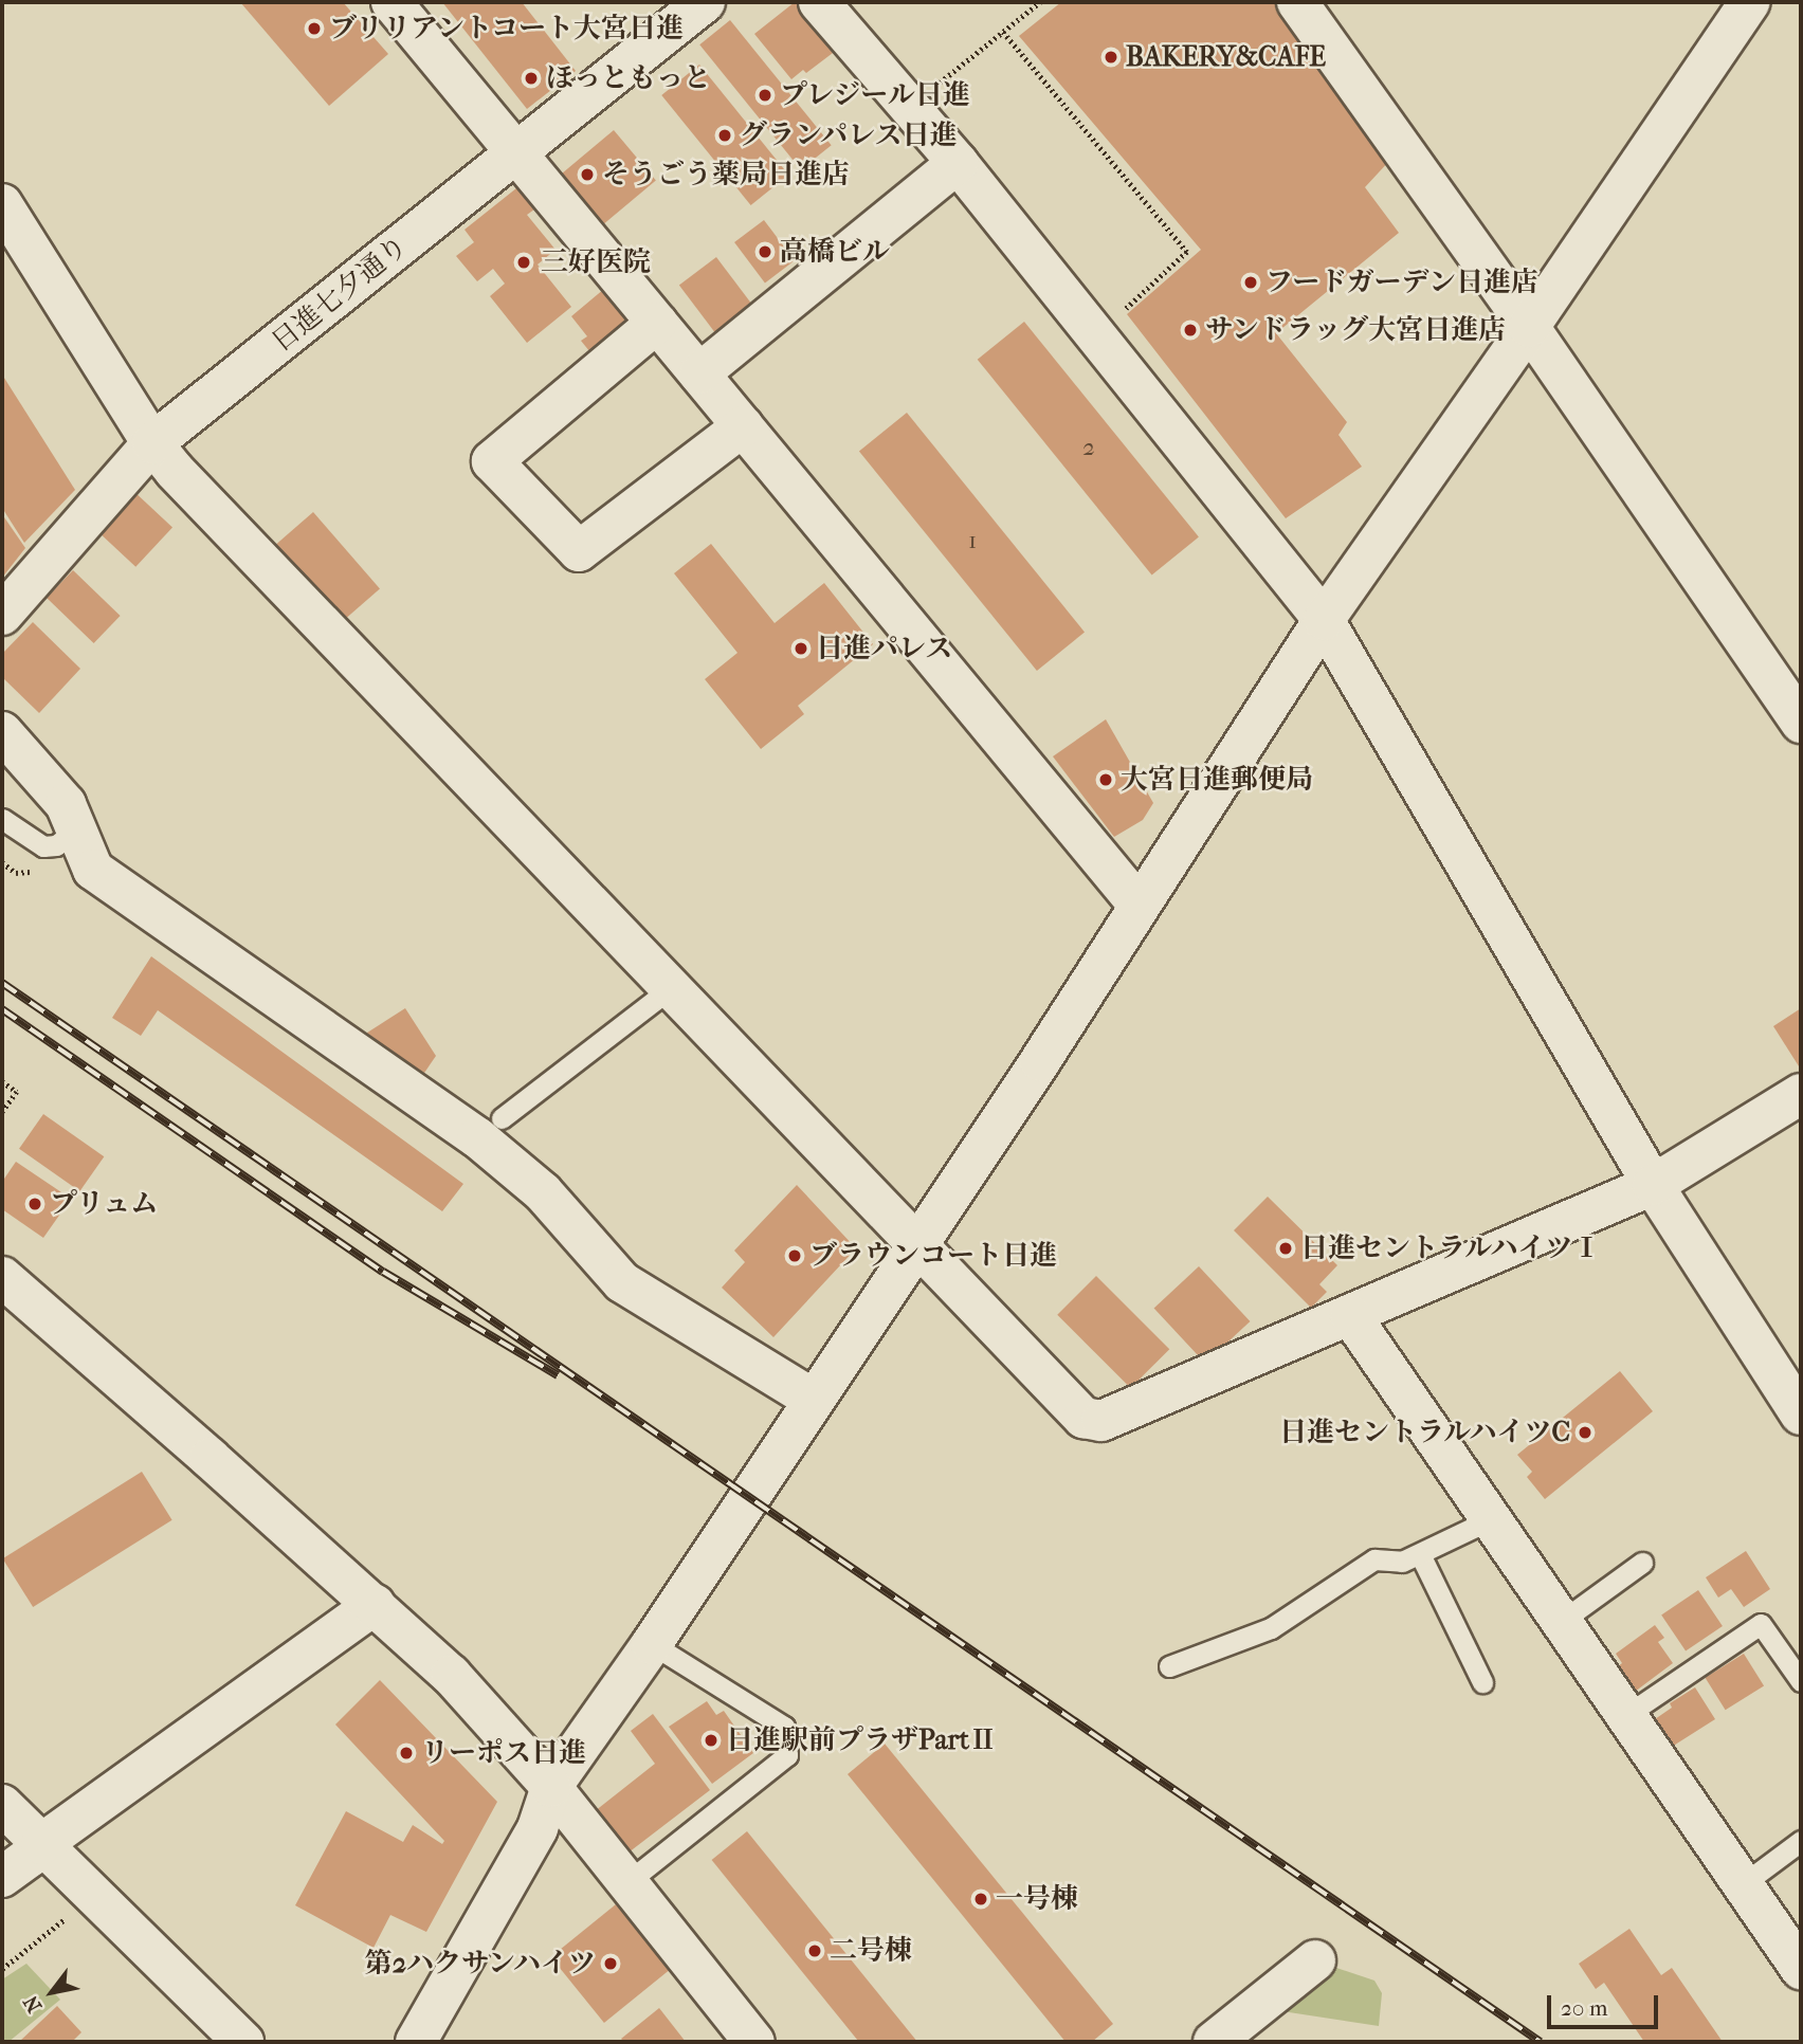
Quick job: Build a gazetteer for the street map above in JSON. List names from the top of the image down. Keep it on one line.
{"streets":{"street":["日進七夕通り"]},"places":["ブリリアントコート大宮日進","BAKERY&CAFE","ほっともっと","プレジール日進","グランパレス日進","そうごう薬局日進店","高橋ビル","三好医院","フードガーデン日進店","サンドラッグ大宮日進店","日進パレス","大宮日進郵便局","プリュム","日進セントラルハイツⅠ","ブラウンコート日進","日進セントラルハイツC","日進駅前プラザPartⅡ","リーポス日進","一号棟","二号棟","第2ハクサンハイツ"],"house_numbers":["2","1"],"scale_bar":"20 m","north":"bottom left"}
